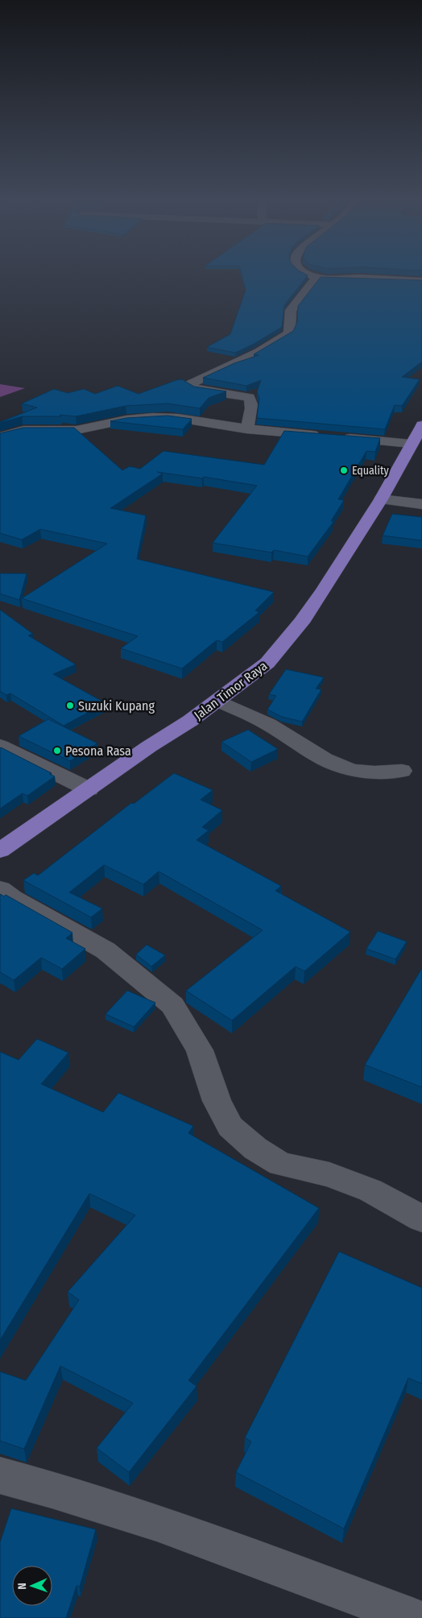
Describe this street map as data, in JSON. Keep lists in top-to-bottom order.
{
  "streets": {
    "highway": ["Jalan Timor Raya"]
  },
  "places": ["Equality", "Suzuki Kupang", "Pesona Rasa"],
  "north": "left"
}
